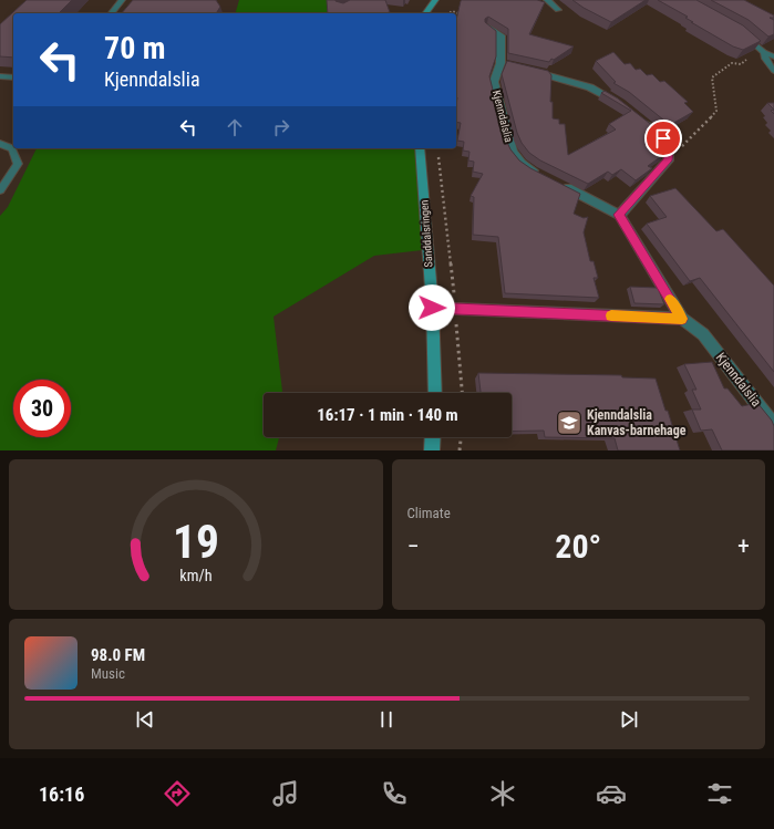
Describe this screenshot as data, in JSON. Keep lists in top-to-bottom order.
{
  "streets": {
    "main road": ["Sanddalsringen"],
    "street": ["Kjenndalslia"]
  },
  "places": {
    "school or university": ["Kjenndalslia Kanvas-barnehage"]
  },
  "page": {
    "turn": ["70 m", "Kjenndalslia"],
    "limit": "30",
    "trip": "16:17 · 1 min · 140 m",
    "tile": "Climate",
    "heat": ["−", "20°", "+"],
    "song": ["98.0 FM", "Music"],
    "tabs": "16:16",
    "gauge": ["19", "km/h"]
  }
}
